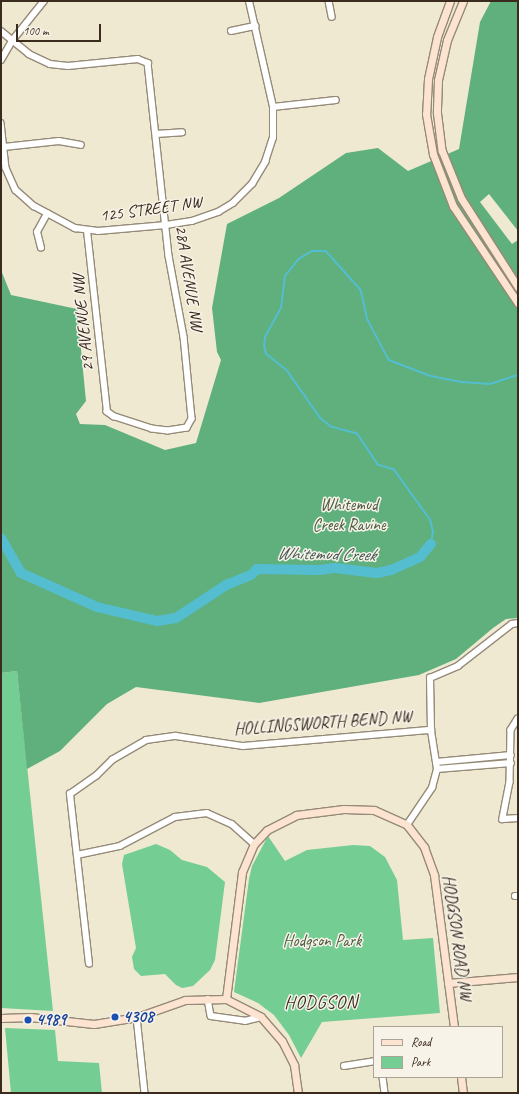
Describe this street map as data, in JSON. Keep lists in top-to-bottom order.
{
  "streets": {
    "street": [
      "125 STREET NW",
      "28A AVENUE NW",
      "29 AVENUE NW",
      "HOLLINGSWORTH BEND NW",
      "HODGSON ROAD NW"
    ]
  },
  "crossings": [
    ["125 STREET NW", "28A AVENUE NW"],
    ["125 STREET NW", "29 AVENUE NW"],
    ["28A AVENUE NW", "29 AVENUE NW"]
  ],
  "districts": ["HODGSON"],
  "water": ["Whitemud Creek"],
  "parks": ["Whitemud Creek Ravine", "Hodgson Park"],
  "places": ["4308", "4989"],
  "legend": ["Road", "Park"],
  "scale_bar": "100 m"
}
